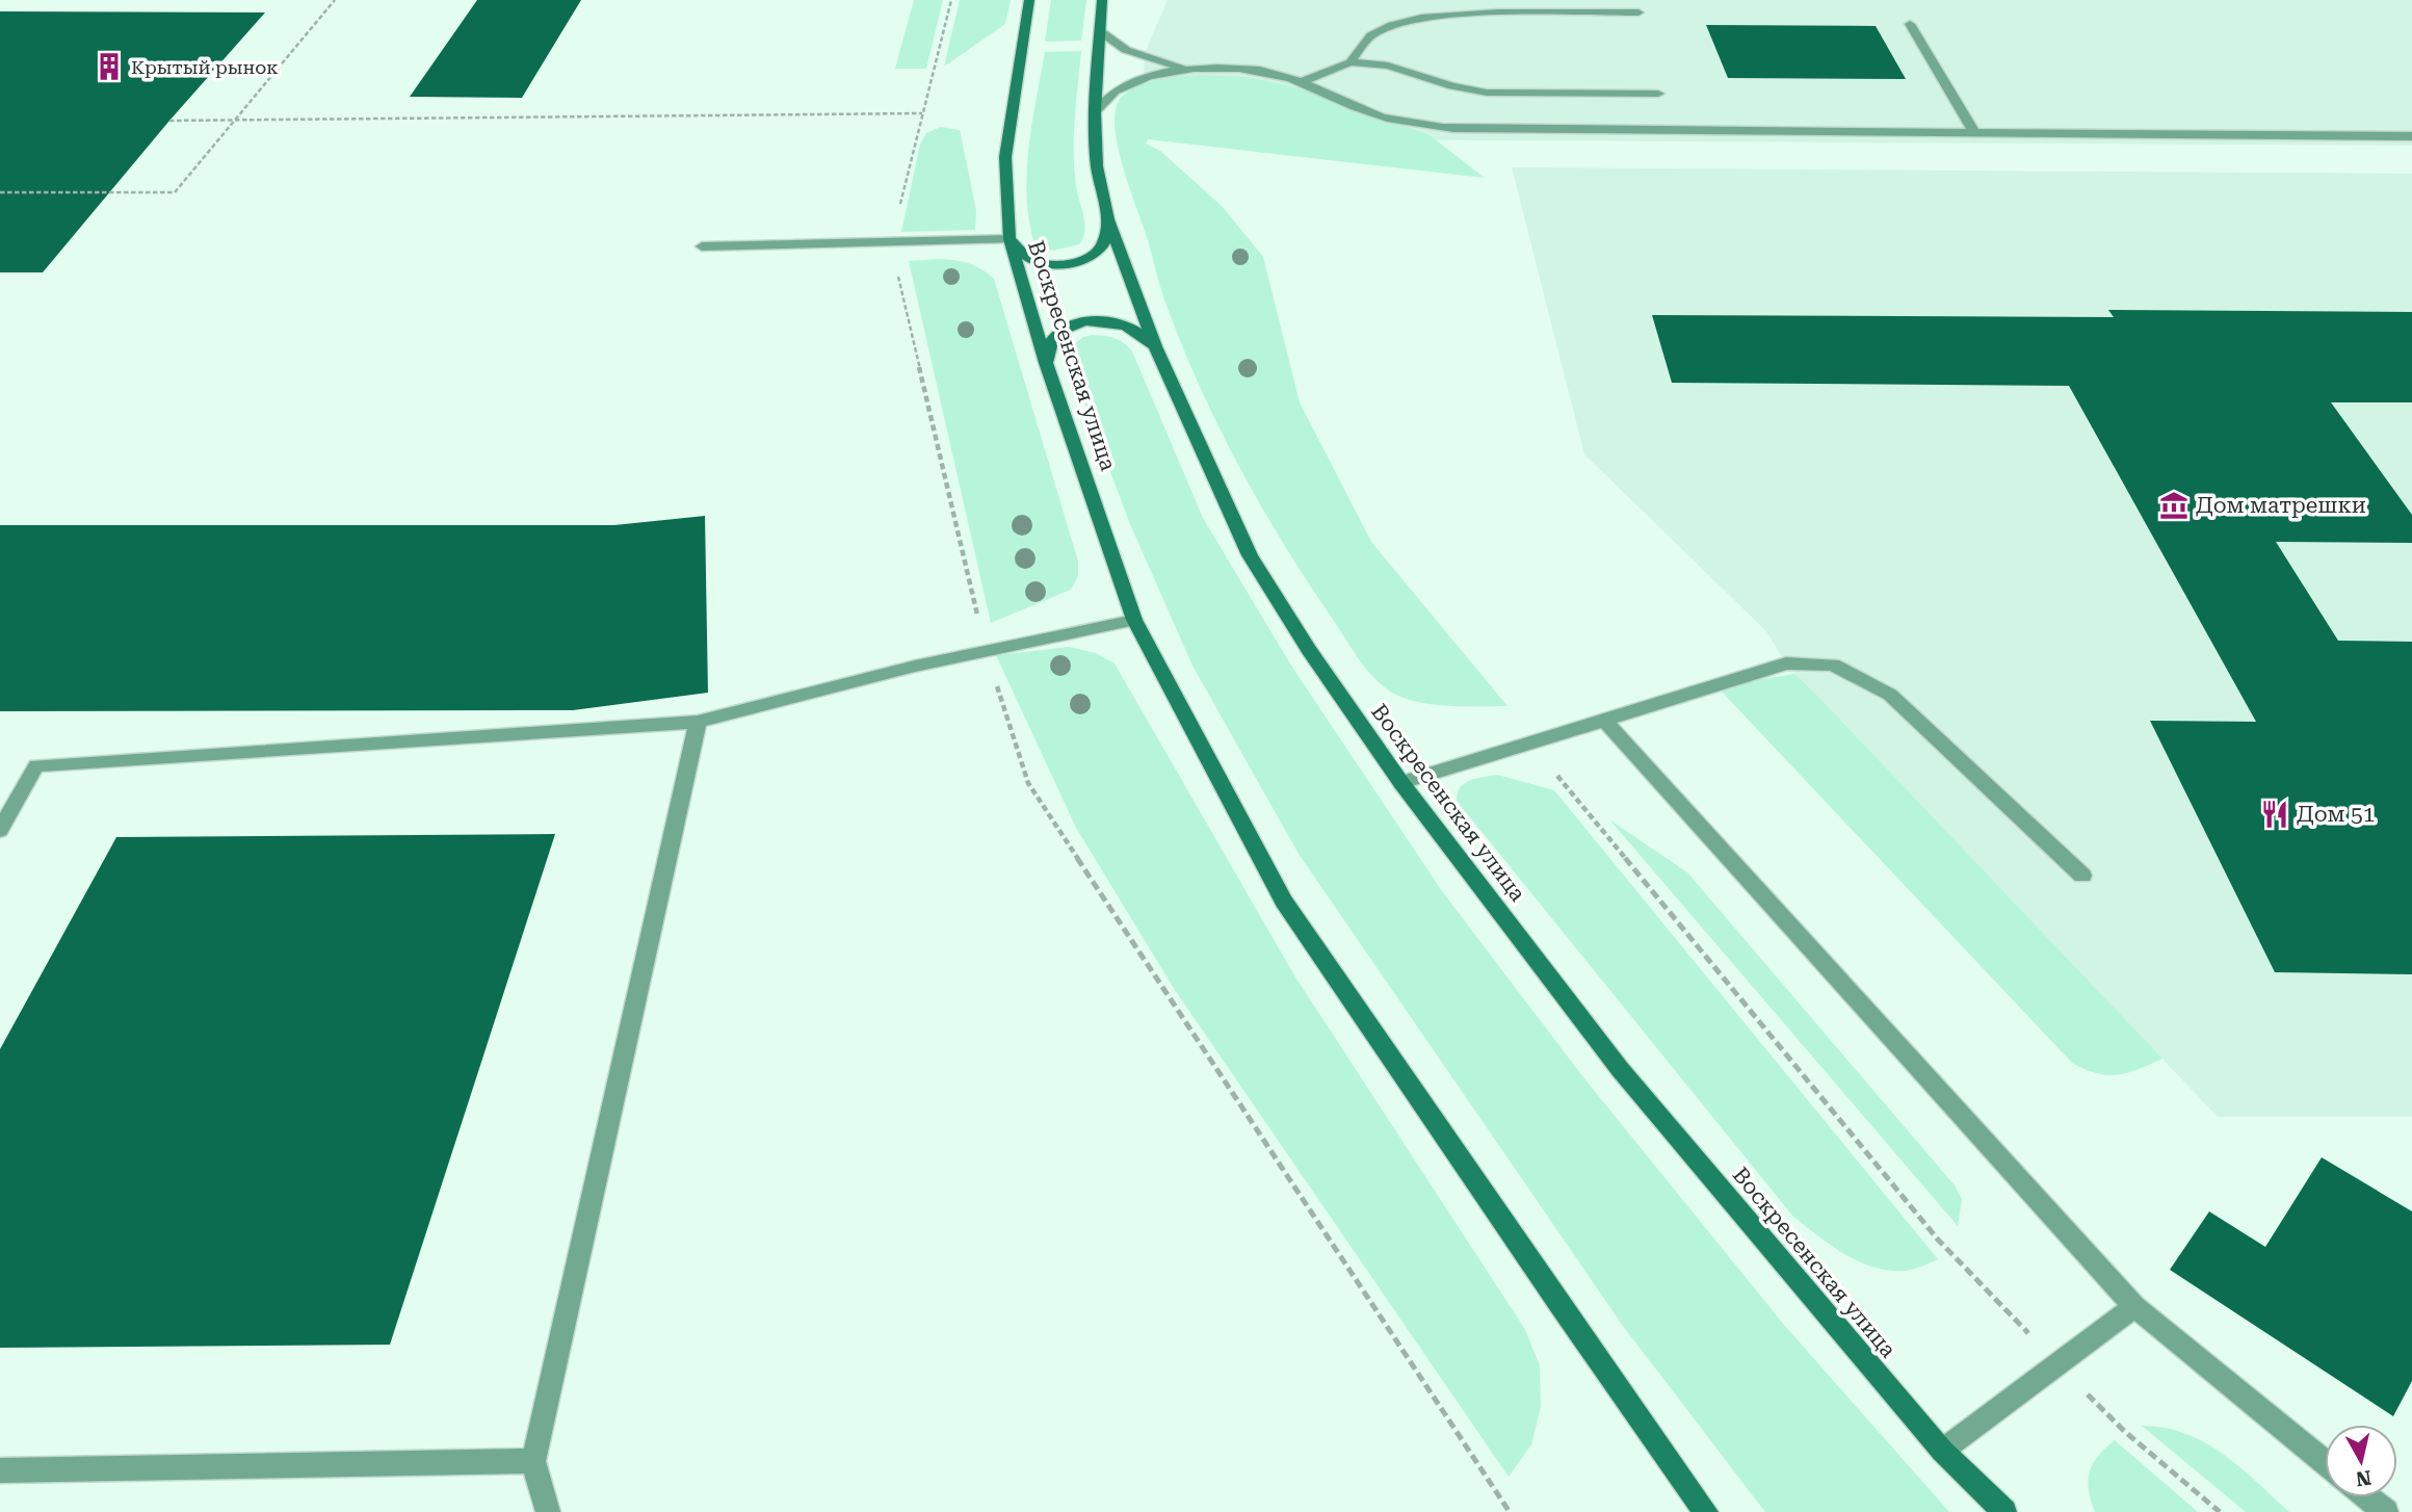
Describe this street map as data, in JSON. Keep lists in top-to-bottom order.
{
  "streets": {
    "main road": ["Воскресенская улица"]
  },
  "places": {
    "building": ["Крытый рынок"],
    "museum": ["Дом матрешки"],
    "restaurant": ["Дом 51"]
  },
  "north": "bottom"
}
